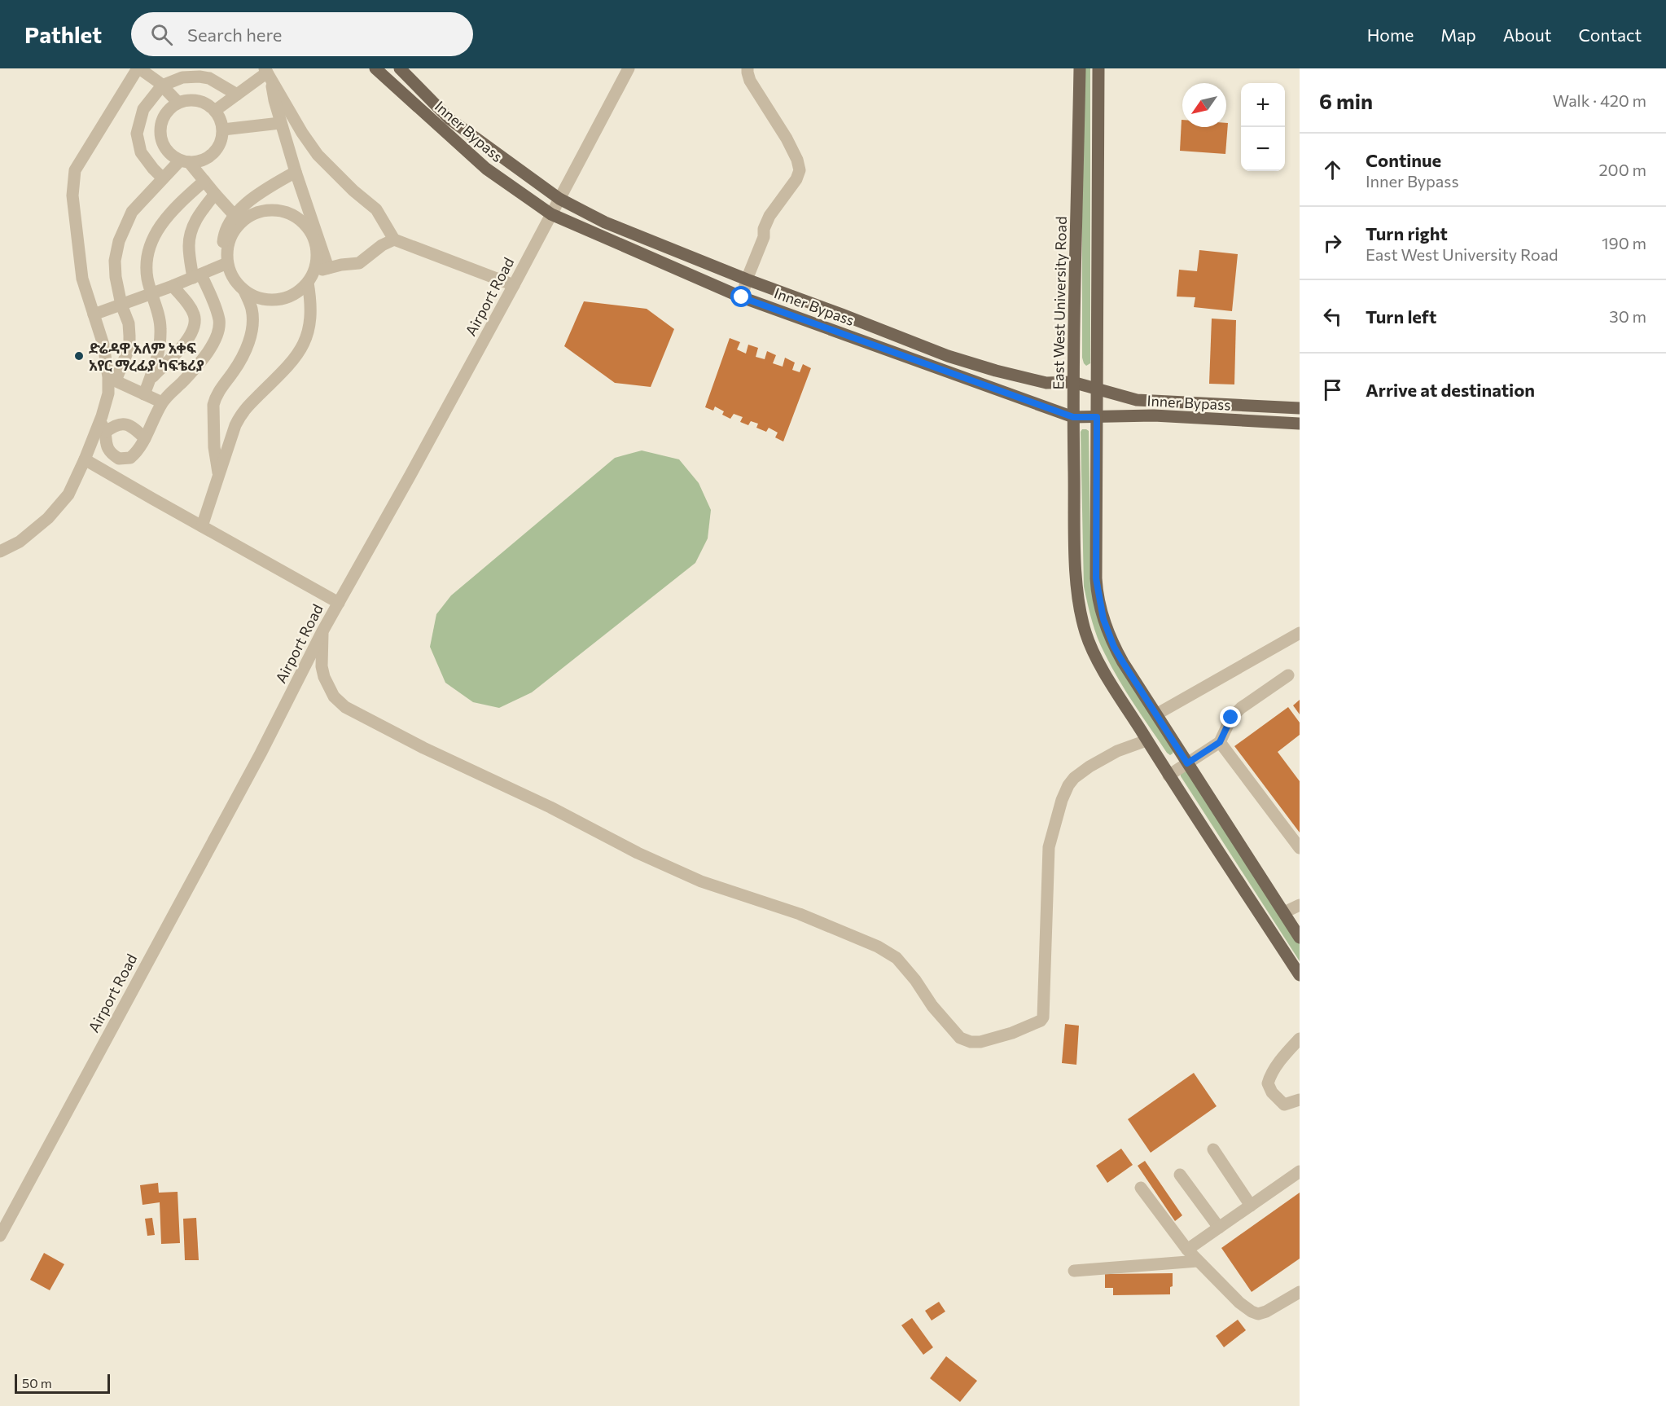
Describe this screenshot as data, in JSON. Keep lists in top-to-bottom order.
{
  "streets": {
    "main road": ["Inner Bypass", "East West University Road"],
    "street": ["Airport Road"]
  },
  "crossings": [
    ["Inner Bypass", "Airport Road"],
    ["Inner Bypass", "East West University Road"]
  ],
  "places": ["ድሬዳዋ አለም አቀፍ አየር ማረፊያ ካፍቴሪያ"],
  "scale_bar": "50 m",
  "north": "bottom left",
  "page": {
    "header": "Pathlet",
    "search": "Search here",
    "nav": [
      "Home",
      "Map",
      "About",
      "Contact"
    ],
    "heading": ["6 min", "Walk · 420 m"],
    "map_buttons": ["+", "−"],
    "list": [
      ["Continue", "Inner Bypass", "200 m"],
      ["Turn right", "East West University Road", "190 m"],
      ["Turn left", "30 m"],
      "Arrive at destination"
    ],
    "scale": "50 m"
  }
}
